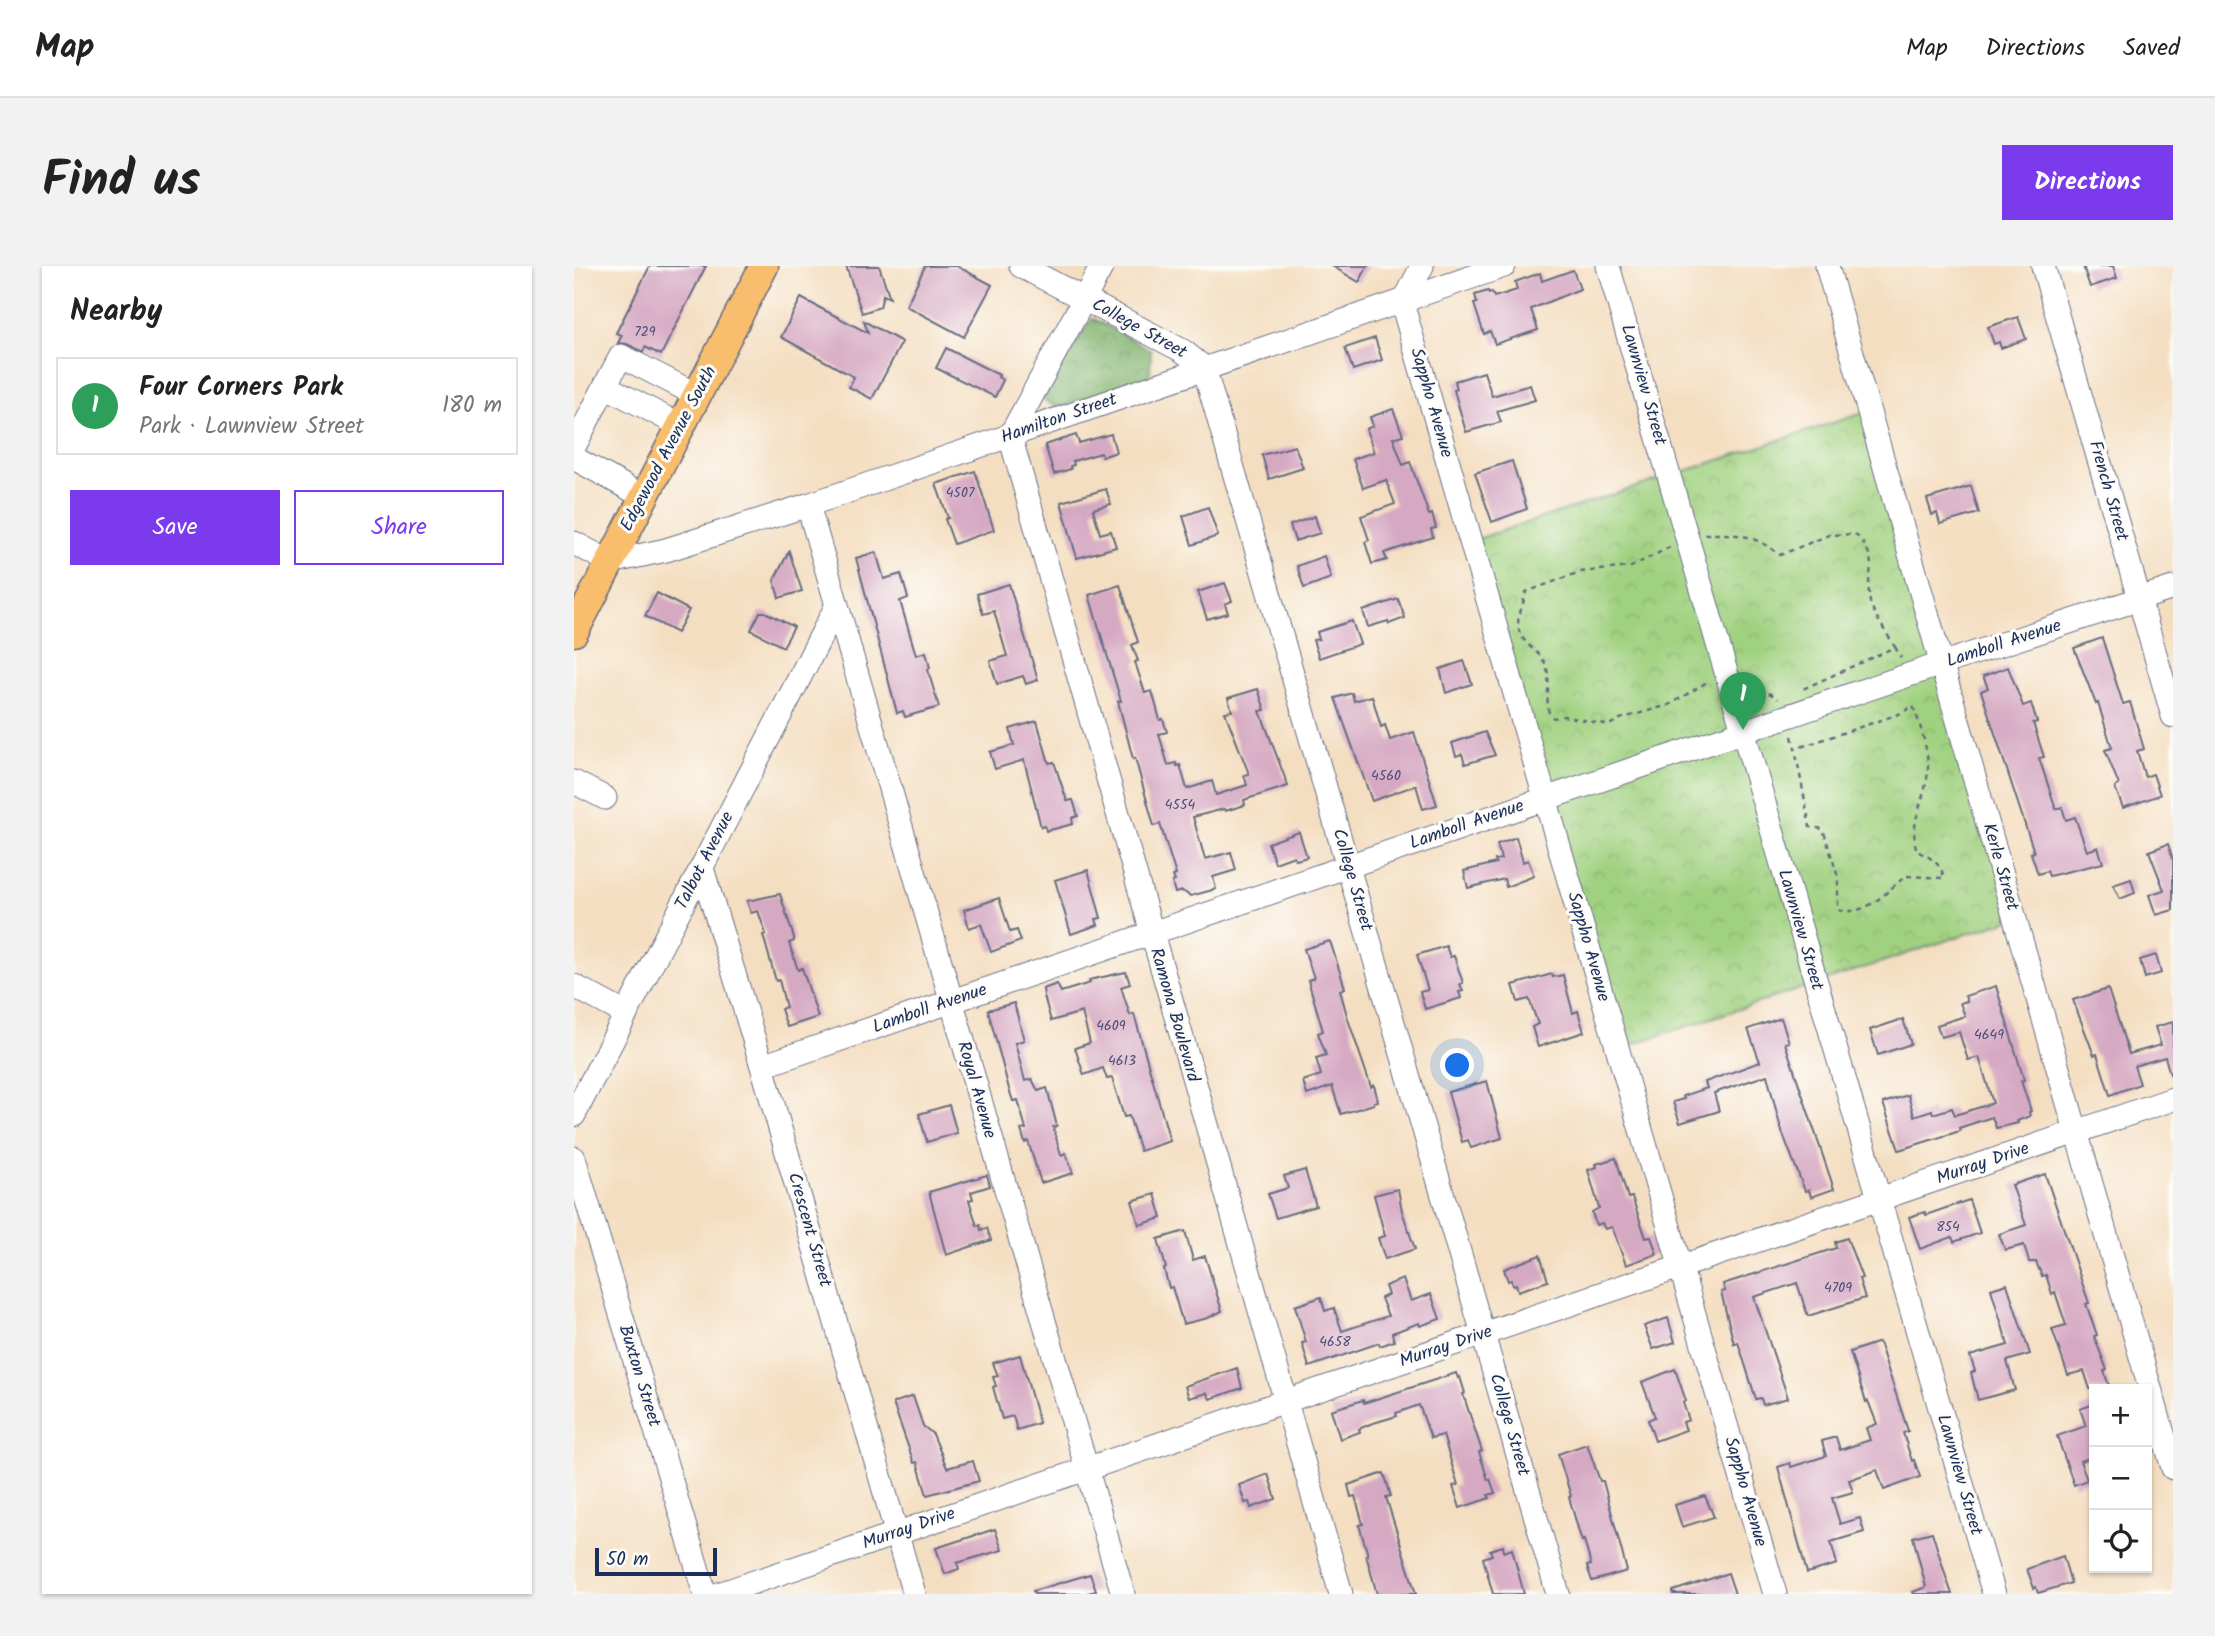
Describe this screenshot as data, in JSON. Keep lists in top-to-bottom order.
{
  "streets": {
    "main road": ["Edgewood Avenue South"],
    "street": [
      "College Street",
      "Lawnview Street",
      "Sappho Avenue",
      "Hamilton Street",
      "French Street",
      "Lamboll Avenue",
      "Talbot Avenue",
      "Kerle Street",
      "Ramona Boulevard",
      "Royal Avenue",
      "Murray Drive",
      "Crescent Street",
      "Buxton Street"
    ]
  },
  "crossings": [
    ["College Street", "Hamilton Street"],
    ["College Street", "Lamboll Avenue"],
    ["College Street", "Murray Drive"],
    ["Lawnview Street", "Lamboll Avenue"],
    ["Lawnview Street", "Murray Drive"],
    ["Sappho Avenue", "Hamilton Street"],
    ["Sappho Avenue", "Lamboll Avenue"],
    ["Sappho Avenue", "Murray Drive"],
    ["Hamilton Street", "Edgewood Avenue South"],
    ["Hamilton Street", "Ramona Boulevard"],
    ["Hamilton Street", "Royal Avenue"],
    ["French Street", "Lamboll Avenue"],
    ["Lamboll Avenue", "Kerle Street"],
    ["Lamboll Avenue", "Ramona Boulevard"],
    ["Lamboll Avenue", "Royal Avenue"],
    ["Lamboll Avenue", "Crescent Street"],
    ["Talbot Avenue", "Royal Avenue"],
    ["Talbot Avenue", "Crescent Street"],
    ["Kerle Street", "Murray Drive"],
    ["Ramona Boulevard", "Murray Drive"],
    ["Royal Avenue", "Murray Drive"],
    ["Murray Drive", "Crescent Street"]
  ],
  "house_numbers": [
    "729",
    "4507",
    "4560",
    "4554",
    "4609",
    "4649",
    "4613",
    "854",
    "4709",
    "4658"
  ],
  "scale_bar": "50 m",
  "page": {
    "header": "Map",
    "nav": ["Map", "Directions", "Saved"],
    "title": "Find us",
    "buttons": [
      "Directions",
      ["Save", "Share"]
    ],
    "heading": "Nearby",
    "list": [
      {
        "mark": "1",
        "name": "Four Corners Park",
        "note": "Park · Lawnview Street",
        "value": "180 m"
      }
    ],
    "pins": "1",
    "map_buttons": ["+", "−"],
    "scale": "50 m"
  }
}
